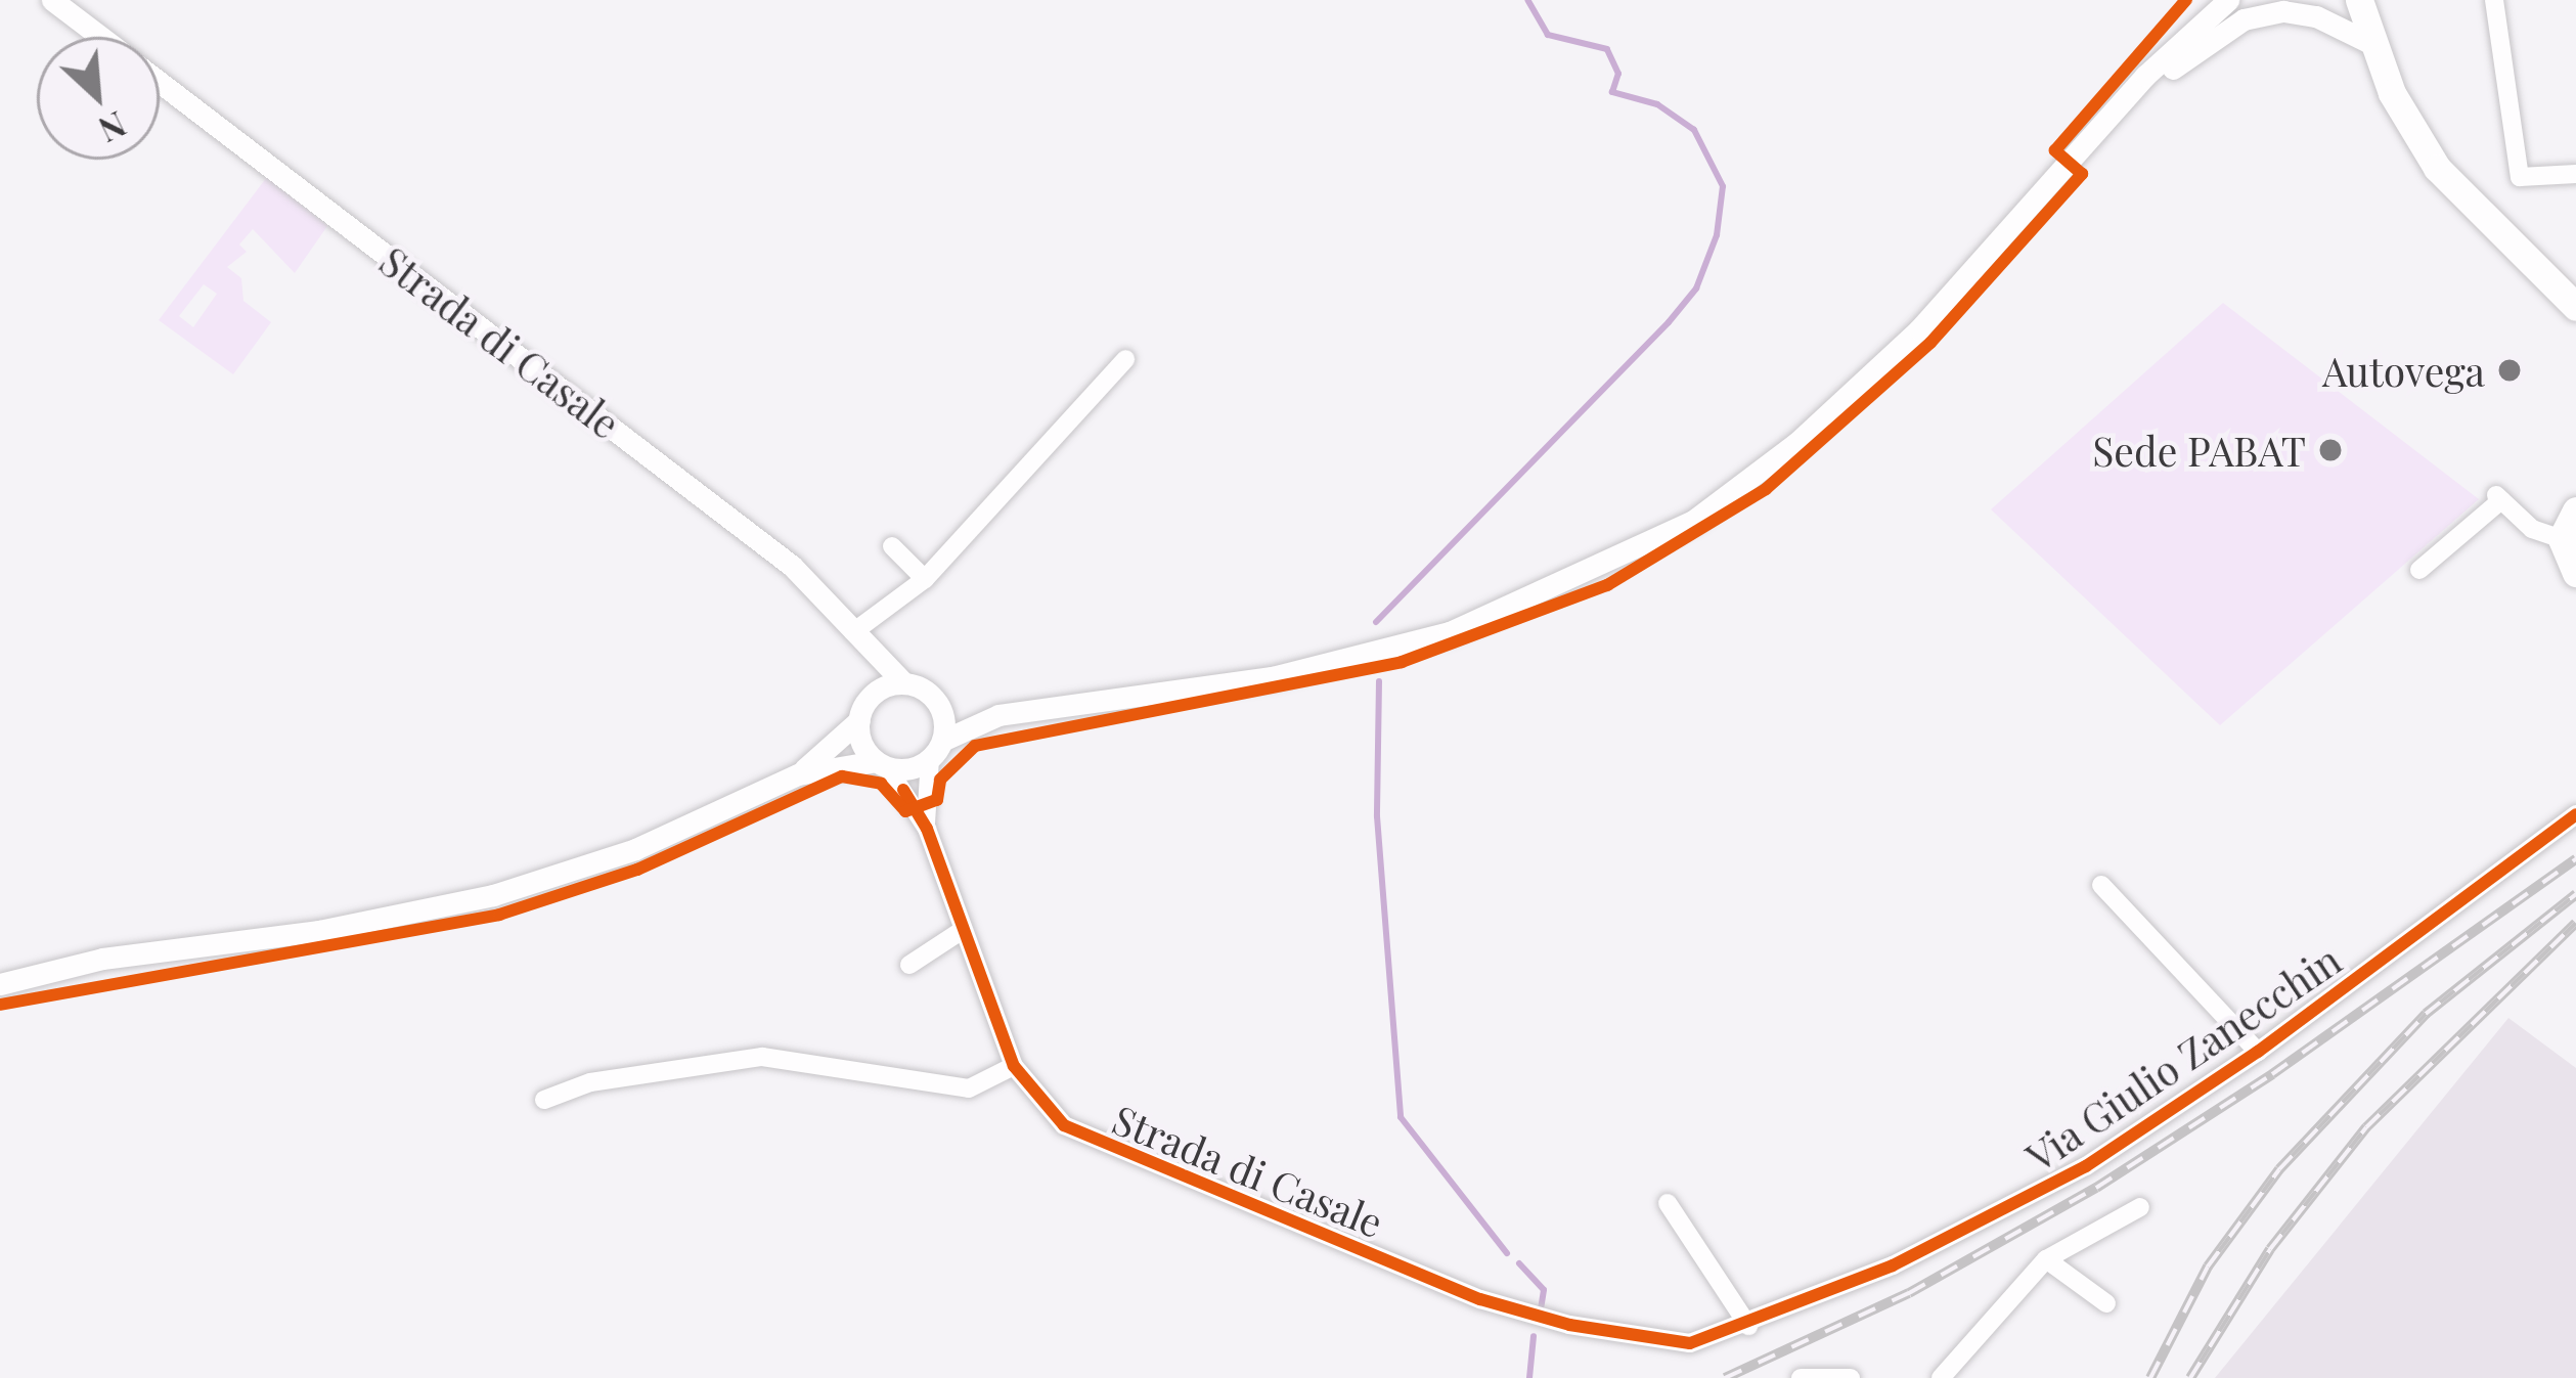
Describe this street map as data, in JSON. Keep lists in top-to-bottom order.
{
  "streets": {
    "street": ["Strada di Casale", "Via Giulio Zanecchin"]
  },
  "crossings": [
    ["Strada di Casale", "Via Giulio Zanecchin"]
  ],
  "places": ["Autovega", "Sede PABAT"],
  "north": "bottom right"
}
